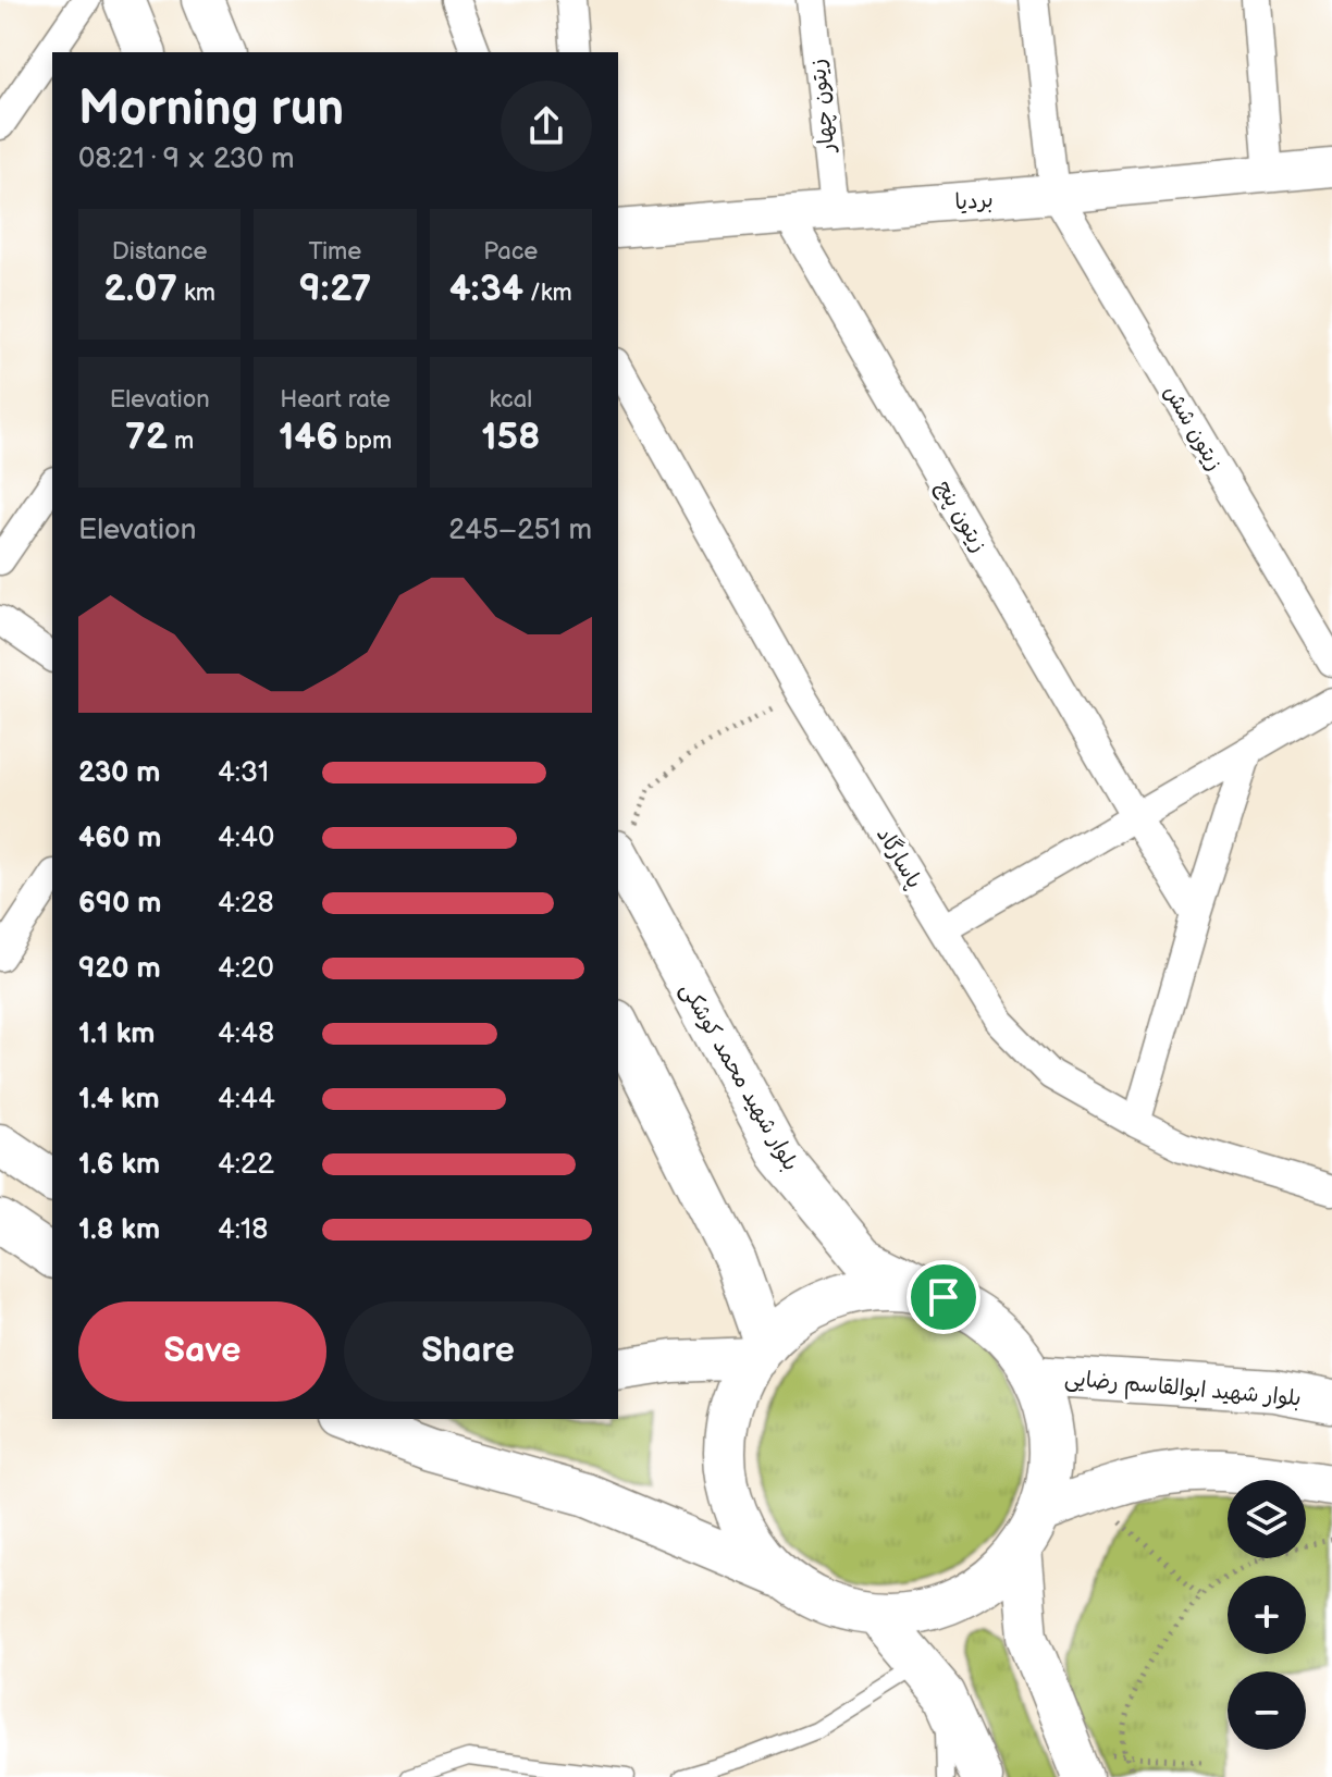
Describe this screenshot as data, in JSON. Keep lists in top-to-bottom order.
{
  "streets": {
    "main road": ["بلوار شهید محمد کوشکی", "بلوار شهید ابوالقاسم رضایی"],
    "street": [
      "زیتون چهار",
      "بردیا",
      "زیتون شش",
      "زیتون پنج",
      "پاسارگاد"
    ]
  },
  "crossings": [
    ["زیتون چهار", "بردیا"],
    ["بردیا", "زیتون شش"],
    ["بردیا", "زیتون پنج"],
    ["بلوار شهید محمد کوشکی", "بلوار شهید ابوالقاسم رضایی"]
  ],
  "page": {
    "heading": ["Morning run", "08:21 · 9 × 230 m"],
    "stats": [
      ["Distance", "2.07 km"],
      ["Time", "9:27"],
      ["Pace", "4:34 /km"],
      ["Elevation", "72 m"],
      ["Heart rate", "146 bpm"],
      ["kcal", "158"]
    ],
    "chart": ["Elevation", "245–251 m"],
    "list": [
      {
        "name": "230 m",
        "note": "4:31"
      },
      {
        "name": "460 m",
        "note": "4:40"
      },
      {
        "name": "690 m",
        "note": "4:28"
      },
      {
        "name": "920 m",
        "note": "4:20"
      },
      {
        "name": "1.1 km",
        "note": "4:48"
      },
      {
        "name": "1.4 km",
        "note": "4:44"
      },
      {
        "name": "1.6 km",
        "note": "4:22"
      },
      {
        "name": "1.8 km",
        "note": "4:18"
      }
    ],
    "buttons": ["Save", "Share"],
    "map_buttons": ["+", "−"]
  }
}
